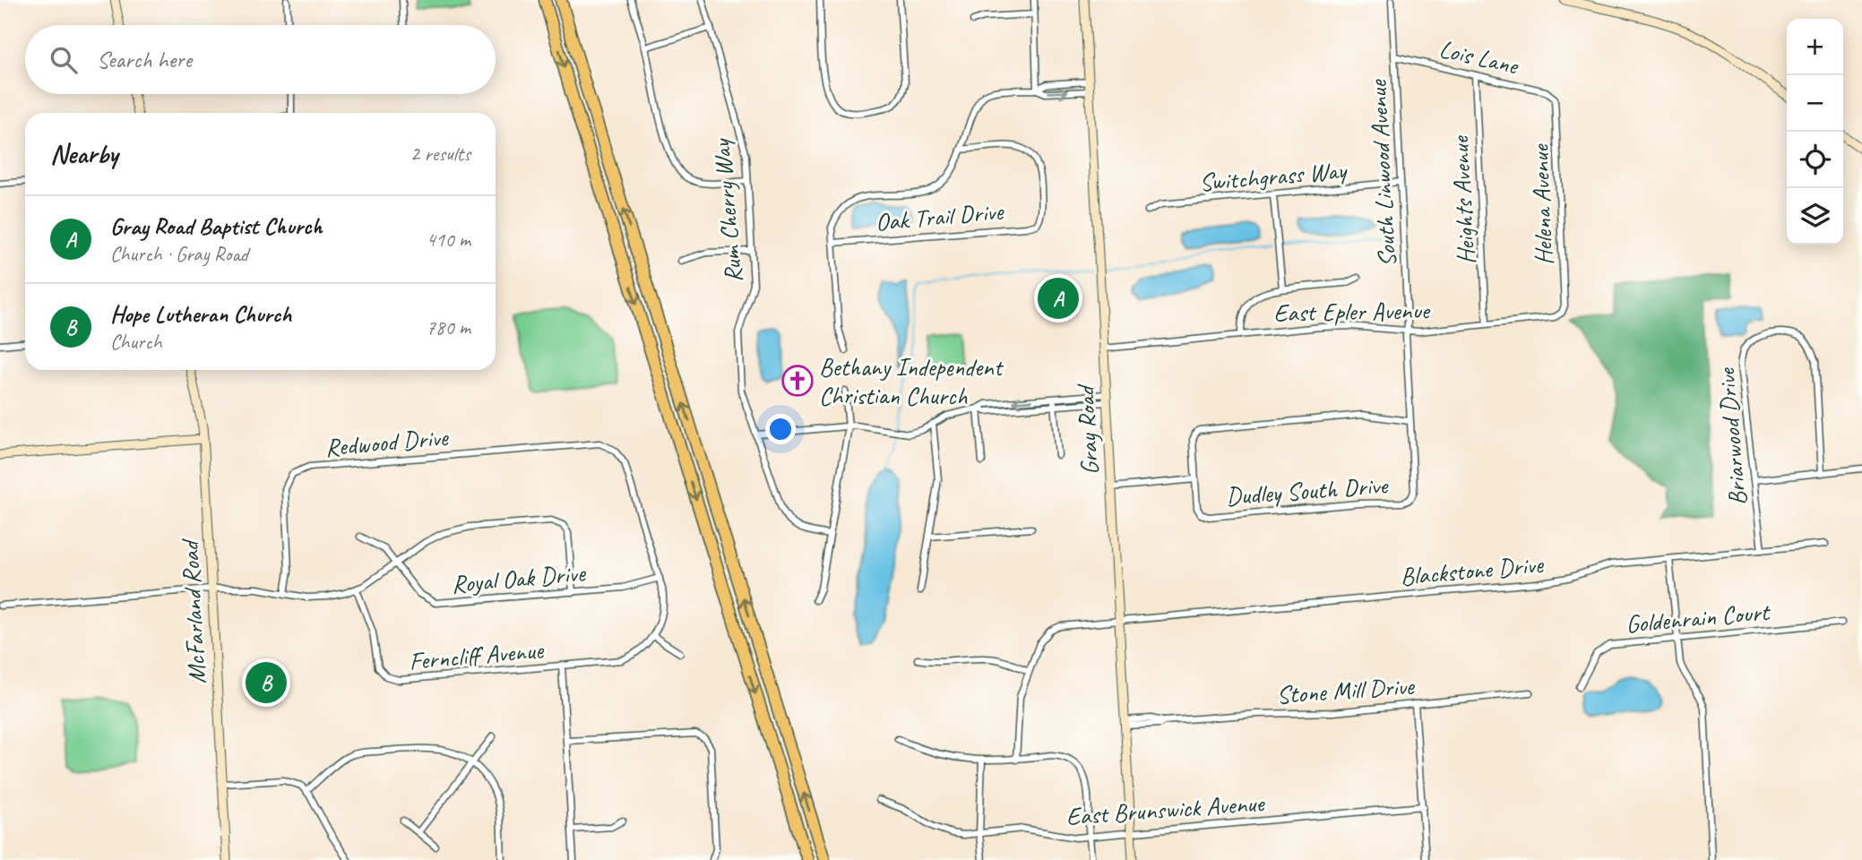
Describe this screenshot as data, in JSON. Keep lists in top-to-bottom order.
{
  "streets": {
    "street": [
      "Lois Lane",
      "South Linwood Avenue",
      "Switchgrass Way",
      "Heights Avenue",
      "Helena Avenue",
      "Rum Cherry Way",
      "Oak Trail Drive",
      "East Epler Avenue",
      "Gray Road",
      "Briarwood Drive",
      "Redwood Drive",
      "Dudley South Drive",
      "Blackstone Drive",
      "Royal Oak Drive",
      "McFarland Road",
      "Goldenrain Court",
      "Ferncliff Avenue",
      "Stone Mill Drive",
      "East Brunswick Avenue"
    ]
  },
  "crossings": [
    ["Lois Lane", "South Linwood Avenue"],
    ["Lois Lane", "Heights Avenue"],
    ["Lois Lane", "Helena Avenue"],
    ["South Linwood Avenue", "Switchgrass Way"],
    ["South Linwood Avenue", "East Epler Avenue"],
    ["South Linwood Avenue", "Dudley South Drive"],
    ["Heights Avenue", "East Epler Avenue"],
    ["Helena Avenue", "East Epler Avenue"],
    ["East Epler Avenue", "Gray Road"],
    ["Gray Road", "Blackstone Drive"],
    ["Gray Road", "Stone Mill Drive"],
    ["Gray Road", "East Brunswick Avenue"],
    ["Briarwood Drive", "Blackstone Drive"],
    ["Redwood Drive", "Royal Oak Drive"]
  ],
  "places": {
    "church": ["Bethany Independent Christian Church"]
  },
  "page": {
    "map_buttons": ["+", "−"],
    "search": "Search here",
    "heading": ["Nearby", "2 results"],
    "list": [
      {
        "mark": "A",
        "name": "Gray Road Baptist Church",
        "note": "Church · Gray Road",
        "value": "410 m"
      },
      {
        "mark": "B",
        "name": "Hope Lutheran Church",
        "note": "Church",
        "value": "780 m"
      }
    ],
    "pins": ["A", "B"]
  }
}
